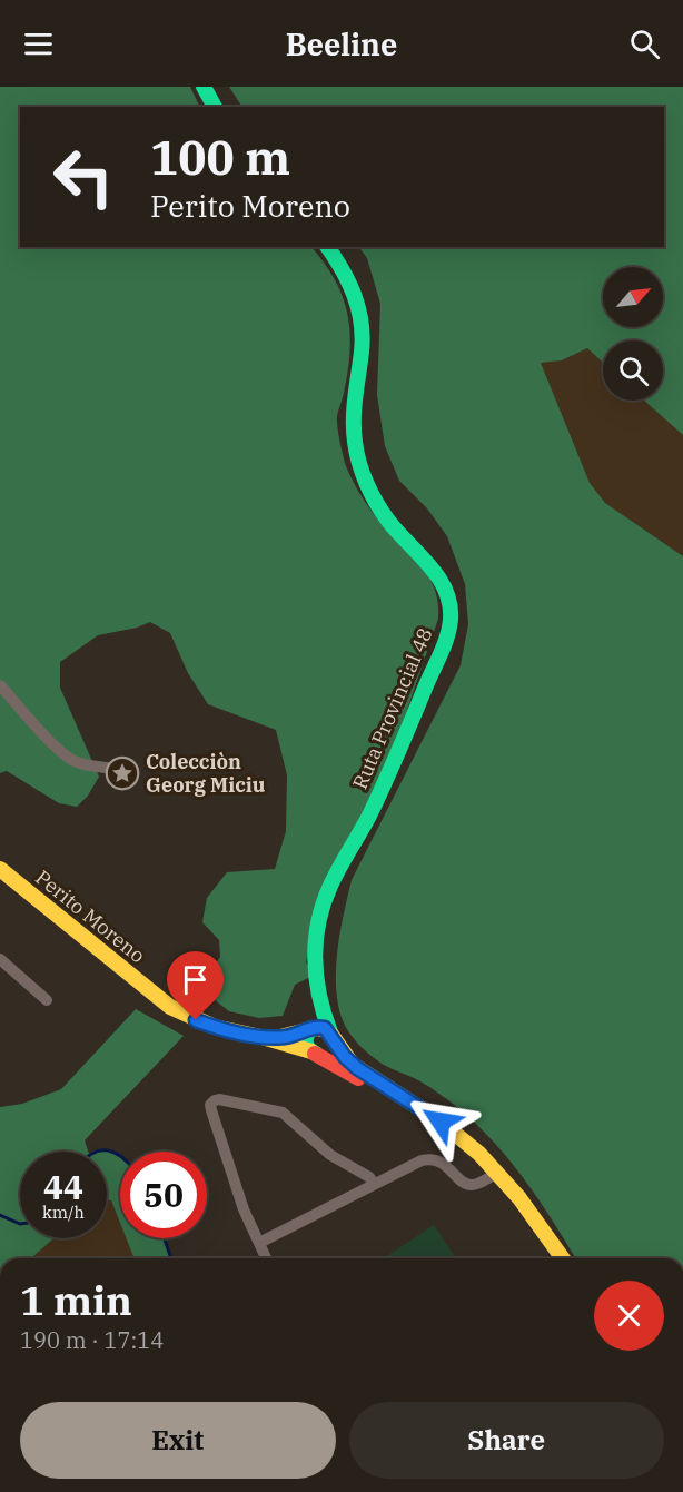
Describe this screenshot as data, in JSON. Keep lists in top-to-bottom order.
{
  "streets": {
    "main road": ["Ruta Provincial 48", "Perito Moreno"]
  },
  "crossings": [
    ["Ruta Provincial 48", "Perito Moreno"]
  ],
  "places": {
    "place": ["Colecciòn Georg Miciu"]
  },
  "north": "top right",
  "page": {
    "header": "Beeline",
    "turn": ["100 m", "Perito Moreno"],
    "speed": "44 km/h",
    "limit": "50",
    "heading": ["1 min", "190 m · 17:14"],
    "buttons": ["Exit", "Share"]
  }
}
